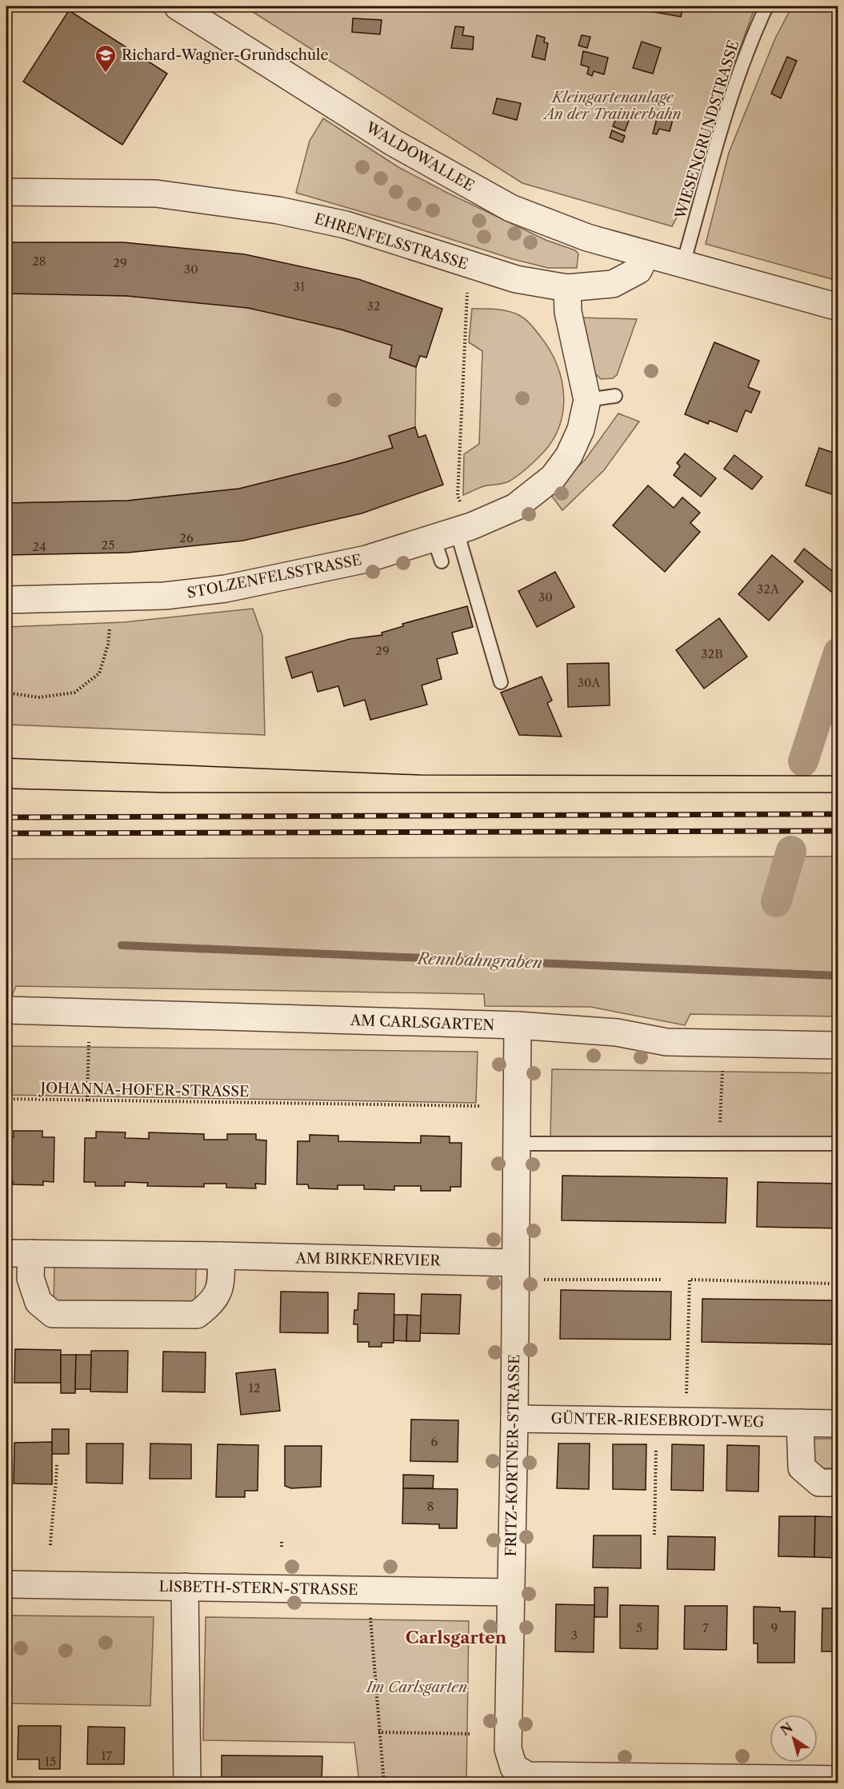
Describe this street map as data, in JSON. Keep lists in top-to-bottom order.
{
  "streets": {
    "street": [
      "WALDOWALLEE",
      "EHRENFELSSTRASSE",
      "STOLZENFELSSTRASSE",
      "AM CARLSGARTEN",
      "AM BIRKENREVIER",
      "GÜNTER-RIESEBRODT-WEG",
      "FRITZ-KORTNER-STRASSE",
      "LISBETH-STERN-STRASSE"
    ],
    "lane": ["WIESENGRUNDSTRASSE"],
    "path": ["JOHANNA-HOFER-STRASSE"]
  },
  "crossings": [
    ["WIESENGRUNDSTRASSE", "WALDOWALLEE"],
    ["WALDOWALLEE", "EHRENFELSSTRASSE"],
    ["EHRENFELSSTRASSE", "STOLZENFELSSTRASSE"],
    ["AM CARLSGARTEN", "FRITZ-KORTNER-STRASSE"],
    ["AM BIRKENREVIER", "FRITZ-KORTNER-STRASSE"],
    ["GÜNTER-RIESEBRODT-WEG", "FRITZ-KORTNER-STRASSE"],
    ["FRITZ-KORTNER-STRASSE", "LISBETH-STERN-STRASSE"]
  ],
  "districts": ["Carlsgarten"],
  "water": ["Rennbahngraben"],
  "parks": ["Kleingartenanlage An der Trainierbahn", "Im Carlsgarten"],
  "places": {
    "school or university": ["Richard-Wagner-Grundschule"]
  },
  "house_numbers": [
    "28",
    "29",
    "30",
    "31",
    "32",
    "26",
    "25",
    "24",
    "32A",
    "30",
    "29",
    "32B",
    "30A",
    "12",
    "6",
    "8",
    "5",
    "7",
    "9",
    "3",
    "17",
    "15"
  ],
  "north": "top left"
}
